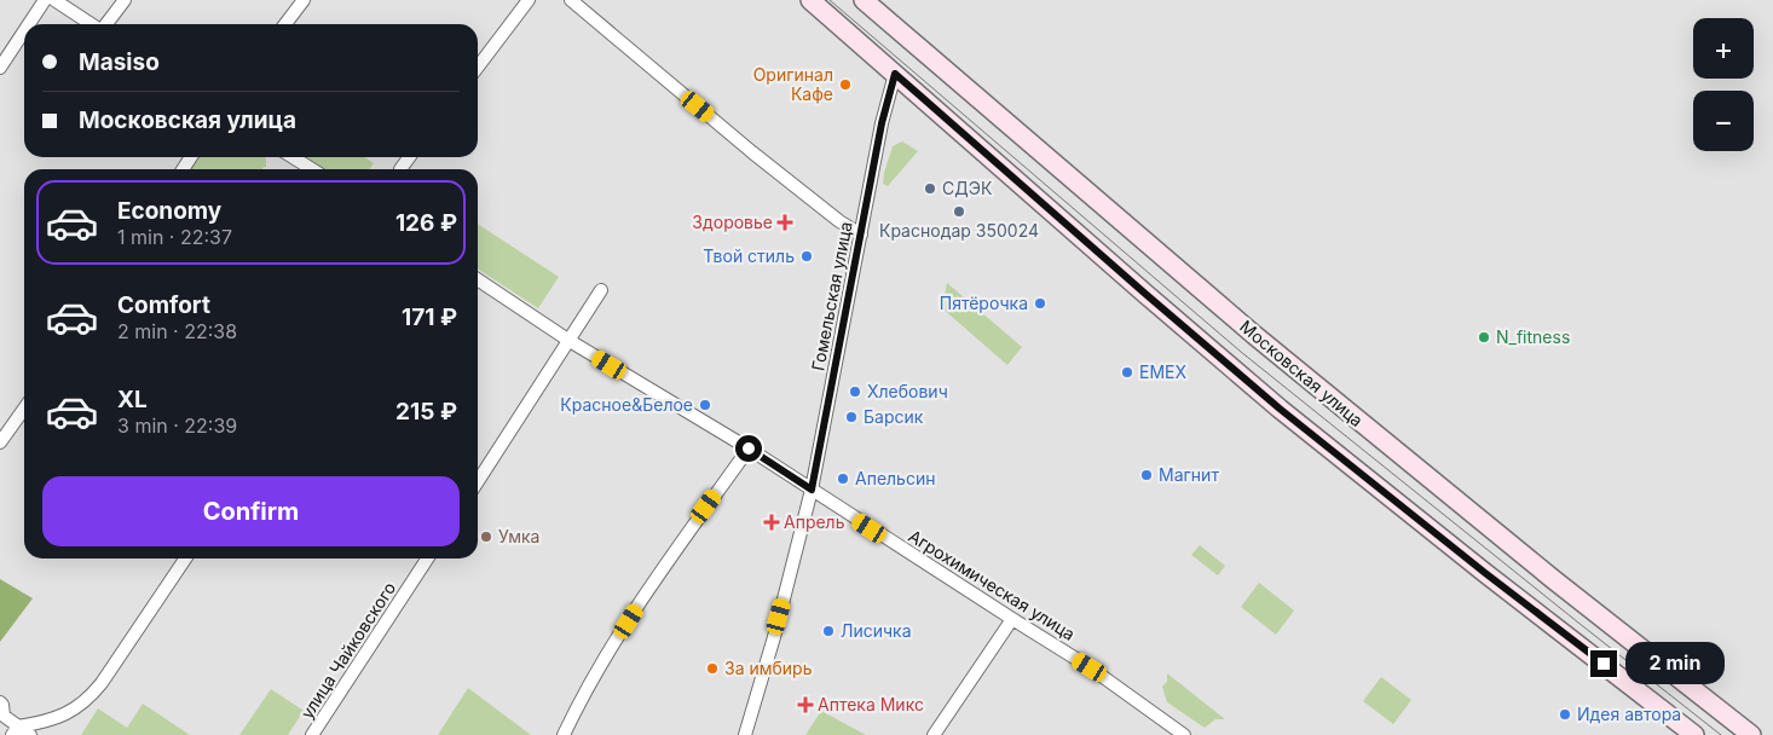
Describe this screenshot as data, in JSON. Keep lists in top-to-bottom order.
{
  "streets": {
    "street": [
      "Гомельская улица",
      "Московская улица",
      "Агрохимическая улица",
      "улица Чайковского"
    ]
  },
  "crossings": [
    ["Гомельская улица", "Агрохимическая улица"]
  ],
  "places": {
    "other": [
      "Оригинал Кафе",
      "СДЭК",
      "Краснодар 350024",
      "Твой стиль",
      "Пятёрочка",
      "N_fitness",
      "EMEX",
      "Хлебович",
      "Красное&Белое",
      "Барсик",
      "Магнит",
      "Апельсин",
      "Умка",
      "Лисичка",
      "За имбирь",
      "Идея автора"
    ],
    "health": ["Здоровье", "Апрель", "Аптека Микс"]
  },
  "page": {
    "map_buttons": ["+", "−"],
    "banner": ["Masiso", "Московская улица"],
    "list": [
      {
        "name": "Economy",
        "note": "1 min · 22:37",
        "value": "126 ₽"
      },
      {
        "name": "Comfort",
        "note": "2 min · 22:38",
        "value": "171 ₽"
      },
      {
        "name": "XL",
        "note": "3 min · 22:39",
        "value": "215 ₽"
      }
    ],
    "buttons": "Confirm",
    "bubble": "2 min"
  }
}
